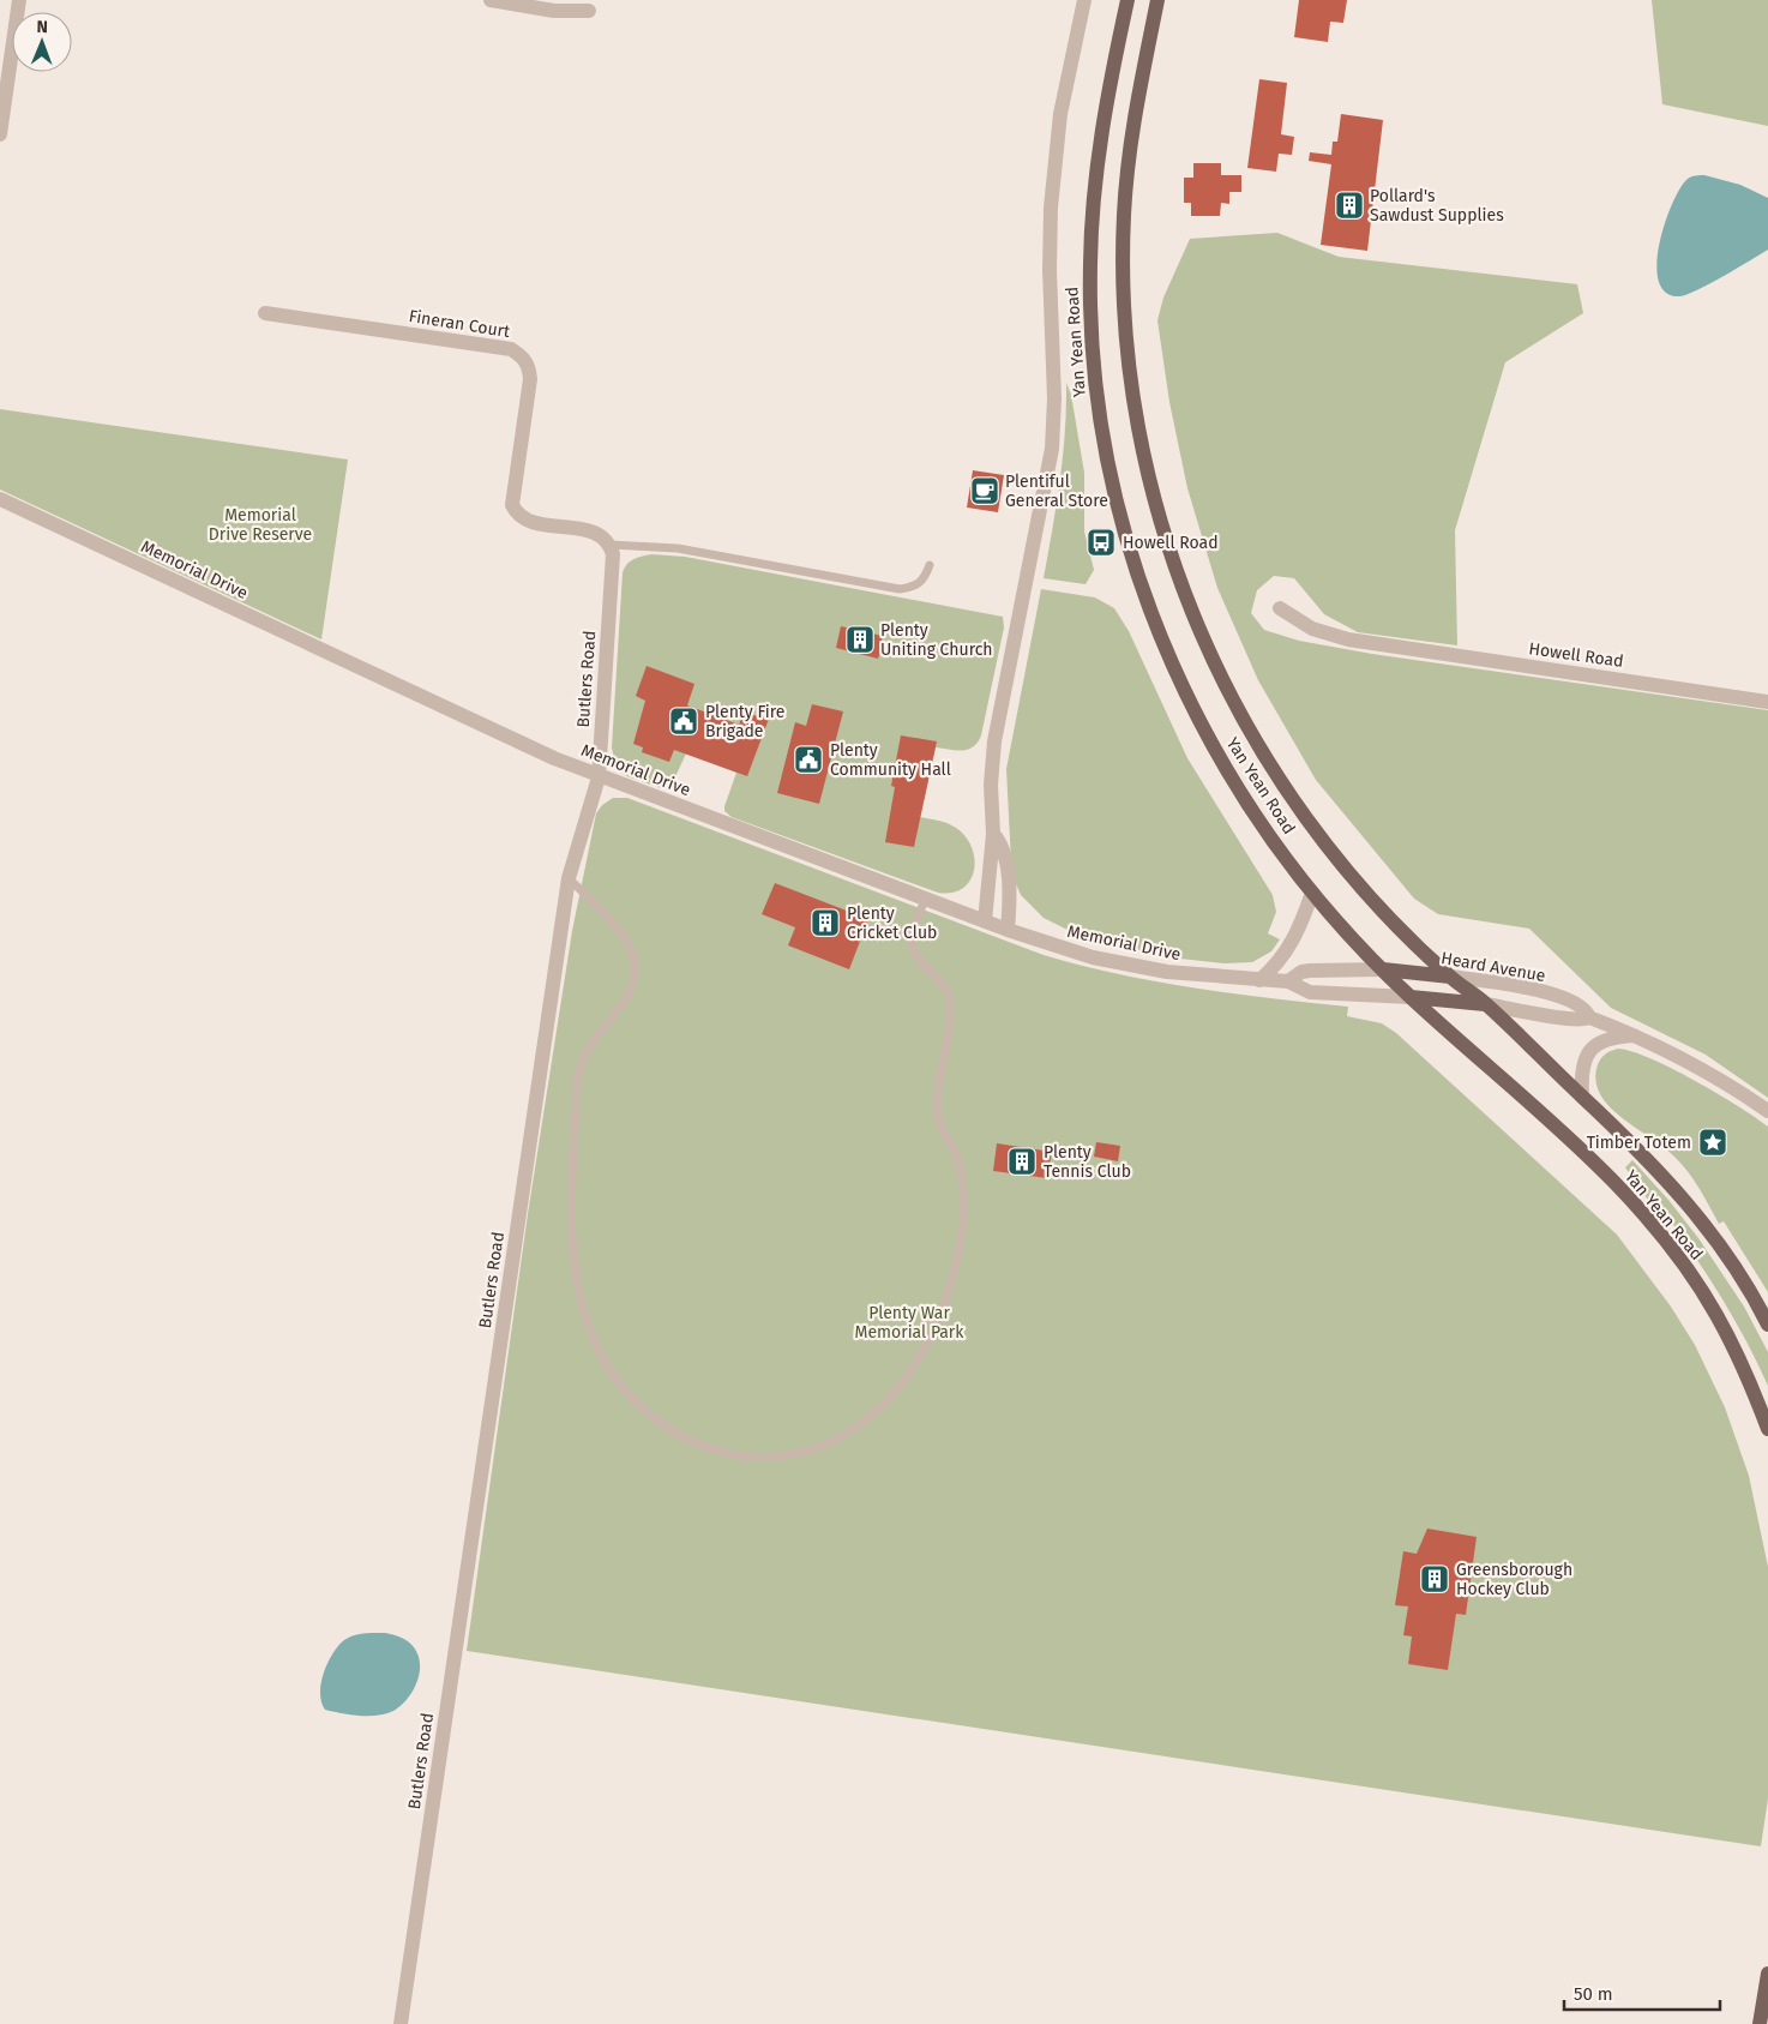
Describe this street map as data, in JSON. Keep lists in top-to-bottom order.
{
  "streets": {
    "main road": ["Yan Yean Road", "Memorial Drive", "Heard Avenue"],
    "street": ["Fineran Court", "Howell Road", "Butlers Road"]
  },
  "crossings": [
    ["Fineran Court", "Butlers Road"],
    ["Yan Yean Road", "Memorial Drive"],
    ["Yan Yean Road", "Heard Avenue"],
    ["Memorial Drive", "Butlers Road"],
    ["Memorial Drive", "Heard Avenue"]
  ],
  "parks": ["Memorial Drive Reserve", "Plenty War Memorial Park"],
  "places": {
    "building": [
      "Pollard's Sawdust Supplies",
      "Plenty Uniting Church",
      "Plenty Cricket Club",
      "Plenty Tennis Club",
      "Greensborough Hockey Club"
    ],
    "cafe": ["Plentiful General Store"],
    "bus stop": ["Howell Road"],
    "public building": ["Plenty Fire Brigade", "Plenty Community Hall"],
    "place": ["Timber Totem"]
  },
  "scale_bar": "50 m",
  "north": "top"
}
